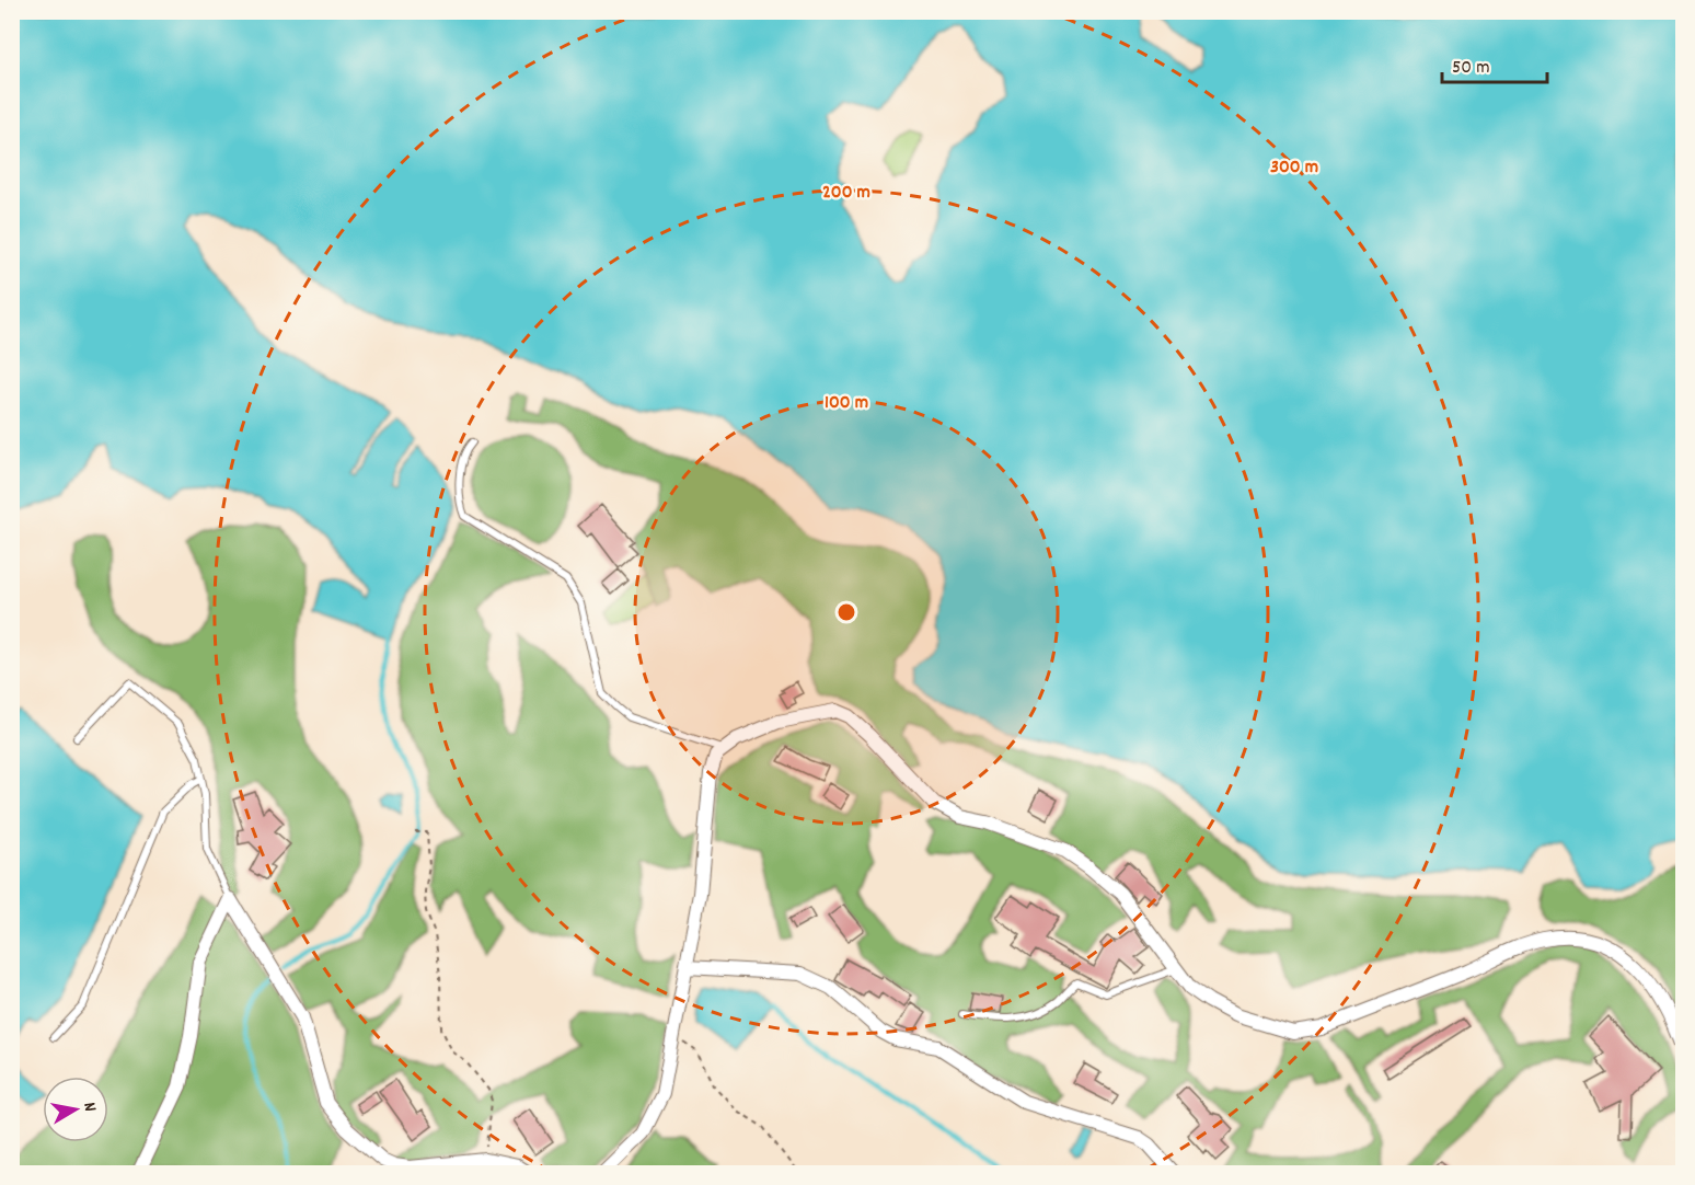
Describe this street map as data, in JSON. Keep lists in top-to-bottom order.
{
  "scale_bar": "50 m",
  "north": "right",
  "rings": ["300 m", "200 m", "100 m"]
}
